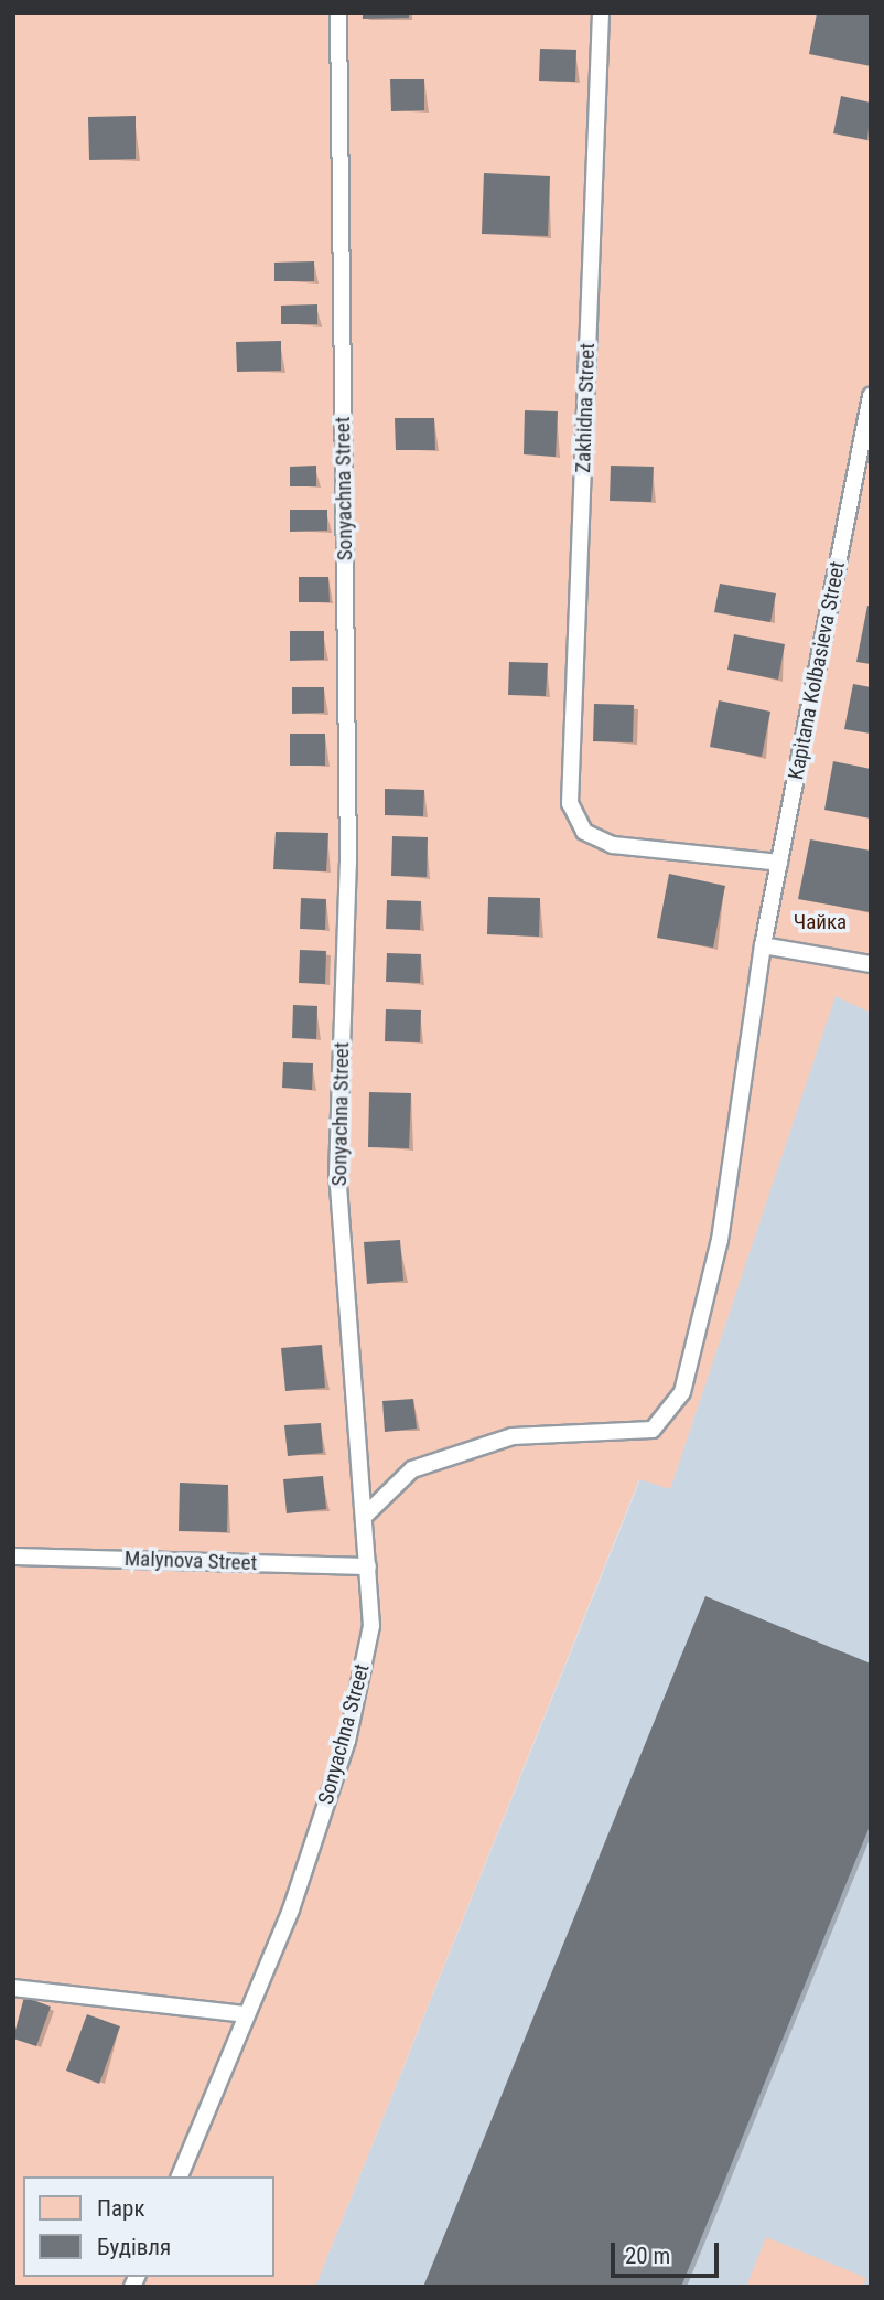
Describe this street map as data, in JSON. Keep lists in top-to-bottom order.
{
  "streets": {
    "lane": [
      "Zakhidna Street",
      "Sonyachna Street",
      "Kapitana Kolbasieva Street",
      "Malynova Street"
    ]
  },
  "crossings": [
    ["Zakhidna Street", "Kapitana Kolbasieva Street"],
    ["Sonyachna Street", "Kapitana Kolbasieva Street"],
    ["Sonyachna Street", "Malynova Street"]
  ],
  "parks": ["Чайка"],
  "legend": ["Парк", "Будівля"],
  "scale_bar": "20 m"
}
